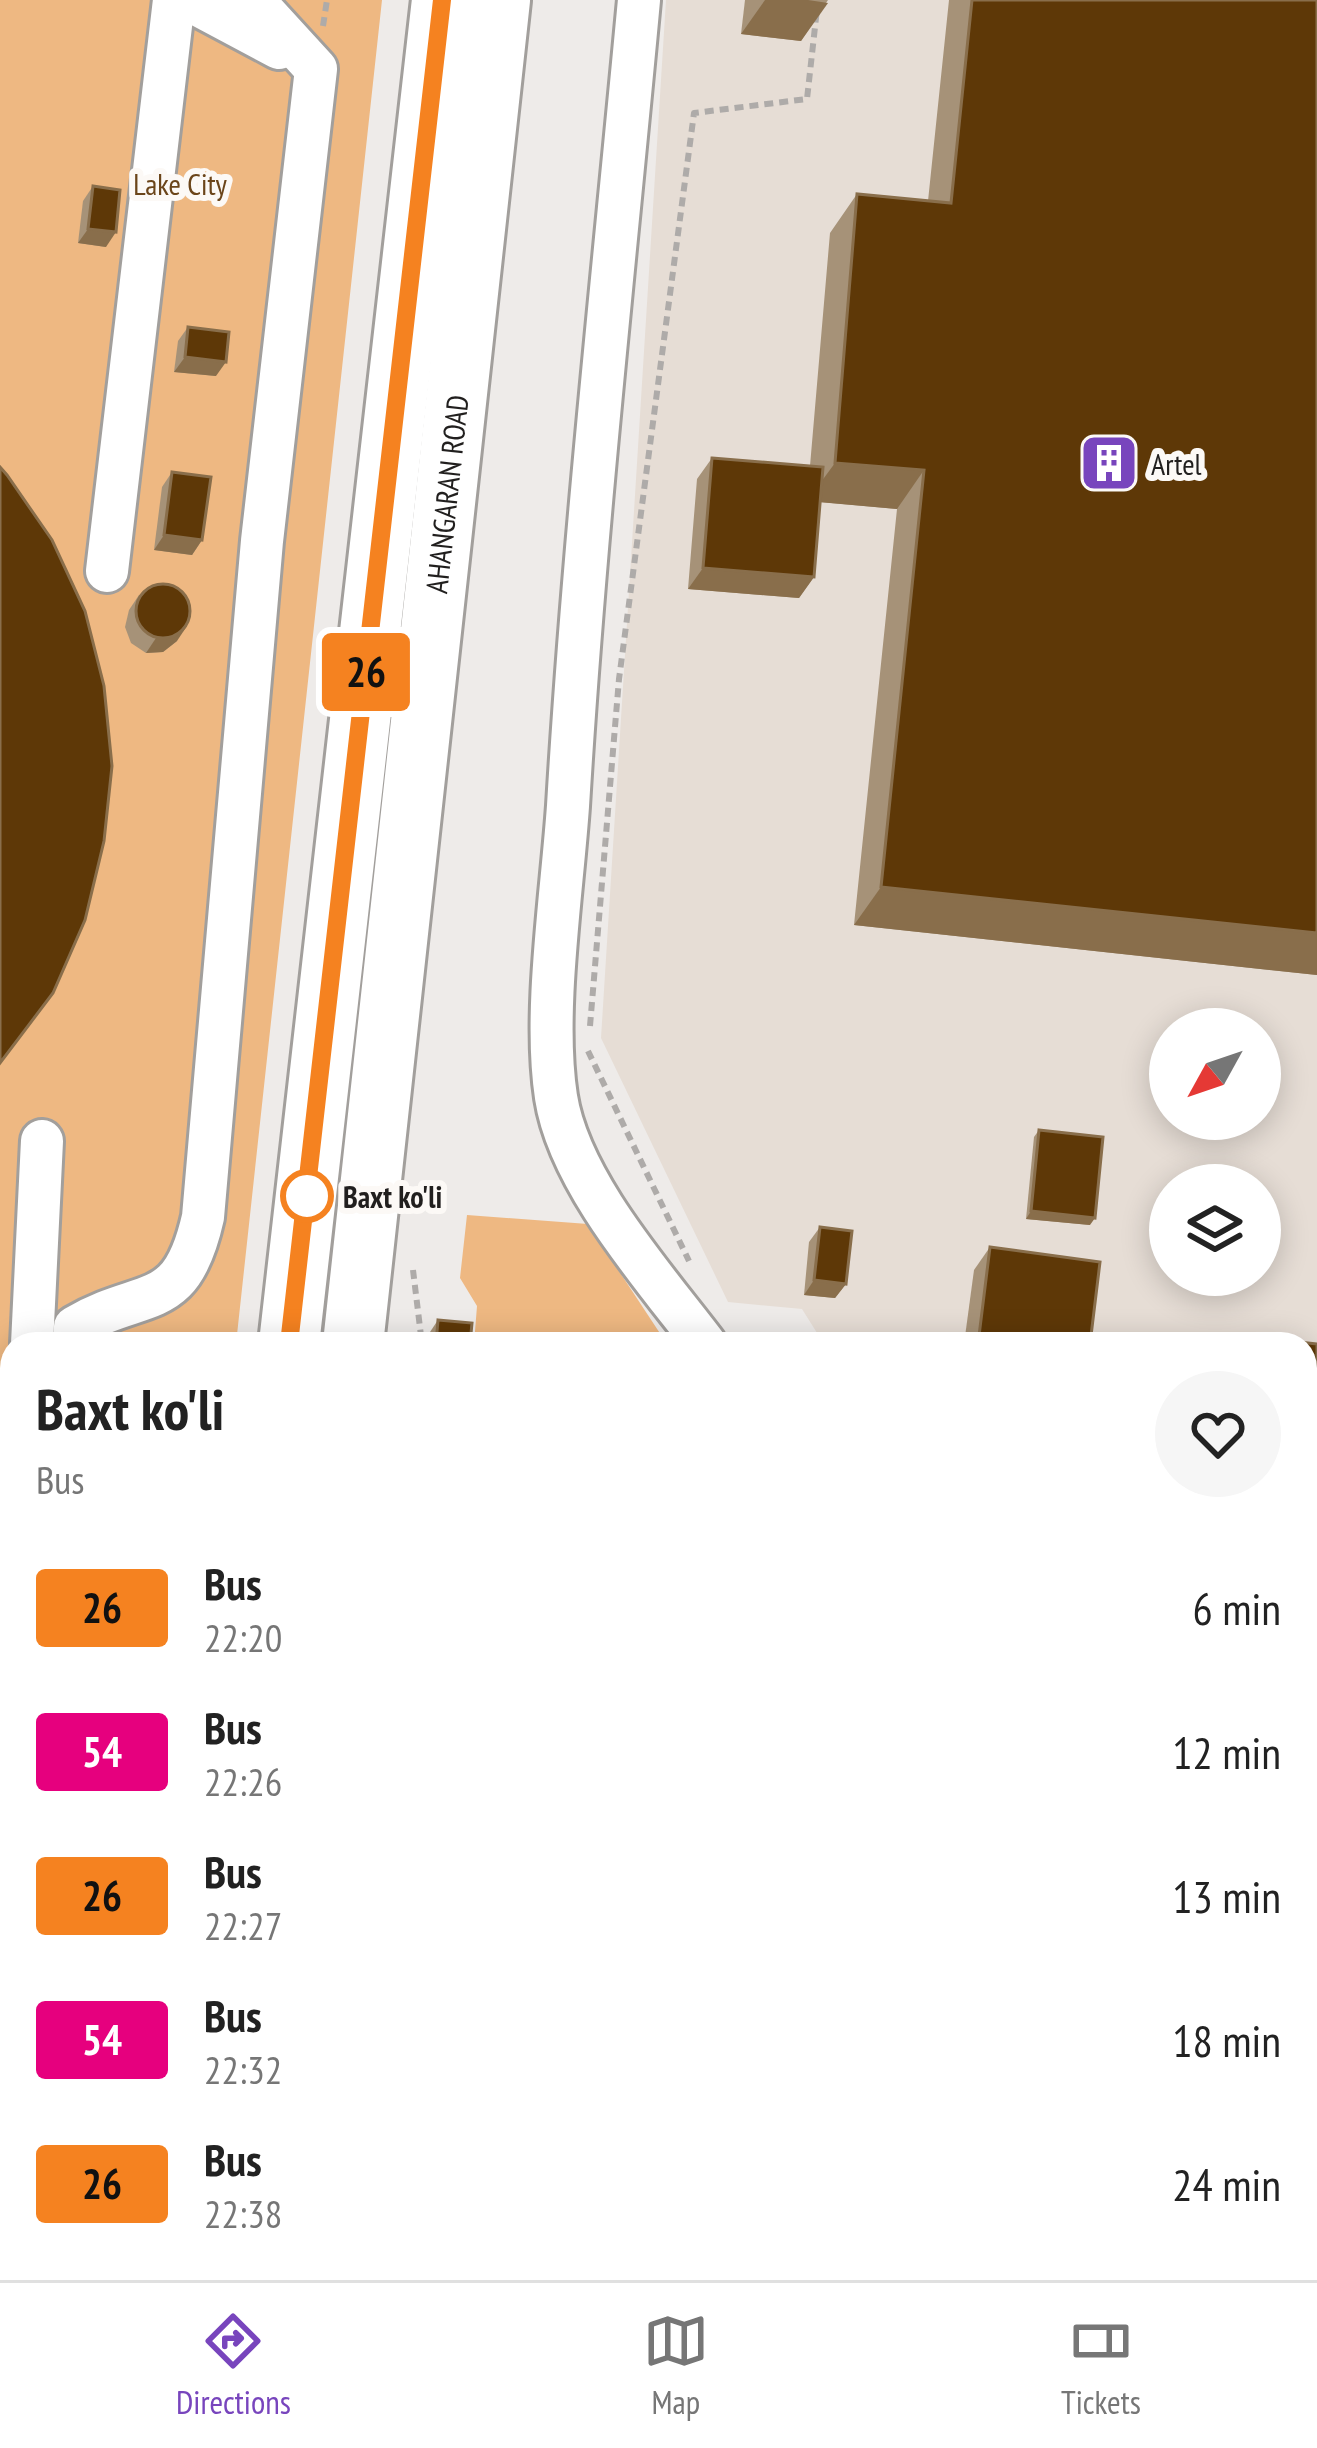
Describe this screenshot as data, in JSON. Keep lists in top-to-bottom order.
{
  "streets": {
    "highway": ["AHANGARAN ROAD"]
  },
  "parks": ["Lake City"],
  "places": {
    "building": ["Artel"],
    "other": ["Baxt ko'li"]
  },
  "lines": ["bus line 26"],
  "north": "bottom left",
  "page": {
    "on_map": "26",
    "heading": ["Baxt ko'li", "Bus"],
    "list": [
      {
        "mark": "26",
        "name": "Bus",
        "note": "22:20",
        "value": "6 min"
      },
      {
        "mark": "54",
        "name": "Bus",
        "note": "22:26",
        "value": "12 min"
      },
      {
        "mark": "26",
        "name": "Bus",
        "note": "22:27",
        "value": "13 min"
      },
      {
        "mark": "54",
        "name": "Bus",
        "note": "22:32",
        "value": "18 min"
      },
      {
        "mark": "26",
        "name": "Bus",
        "note": "22:38",
        "value": "24 min"
      }
    ],
    "tabs": ["Directions", "Map", "Tickets"]
  }
}
